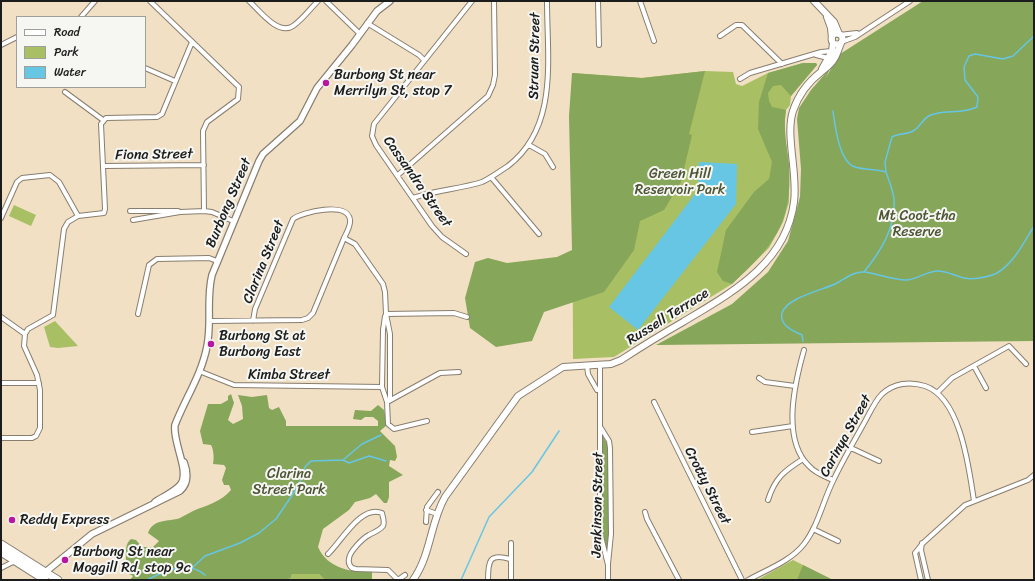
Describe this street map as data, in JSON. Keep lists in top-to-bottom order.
{
  "streets": {
    "main road": ["Russell Terrace"],
    "street": [
      "Struan Street",
      "Fiona Street",
      "Cassandra Street",
      "Burbong Street",
      "Clarina Street",
      "Kimba Street",
      "Carinya Street",
      "Crotty Street",
      "Jenkinson Street"
    ]
  },
  "crossings": [
    ["Struan Street", "Cassandra Street"],
    ["Burbong Street", "Kimba Street"],
    ["Russell Terrace", "Jenkinson Street"]
  ],
  "parks": ["Green Hill Reservoir Park", "Mt Coot-tha Reserve", "Clarina Street Park"],
  "places": [
    "Burbong St near Merrilyn St, stop 7",
    "Burbong St at Burbong East",
    "Reddy Express",
    "Burbong St near Moggill Rd, stop 9c"
  ],
  "legend": ["Road", "Park", "Water"]
}
